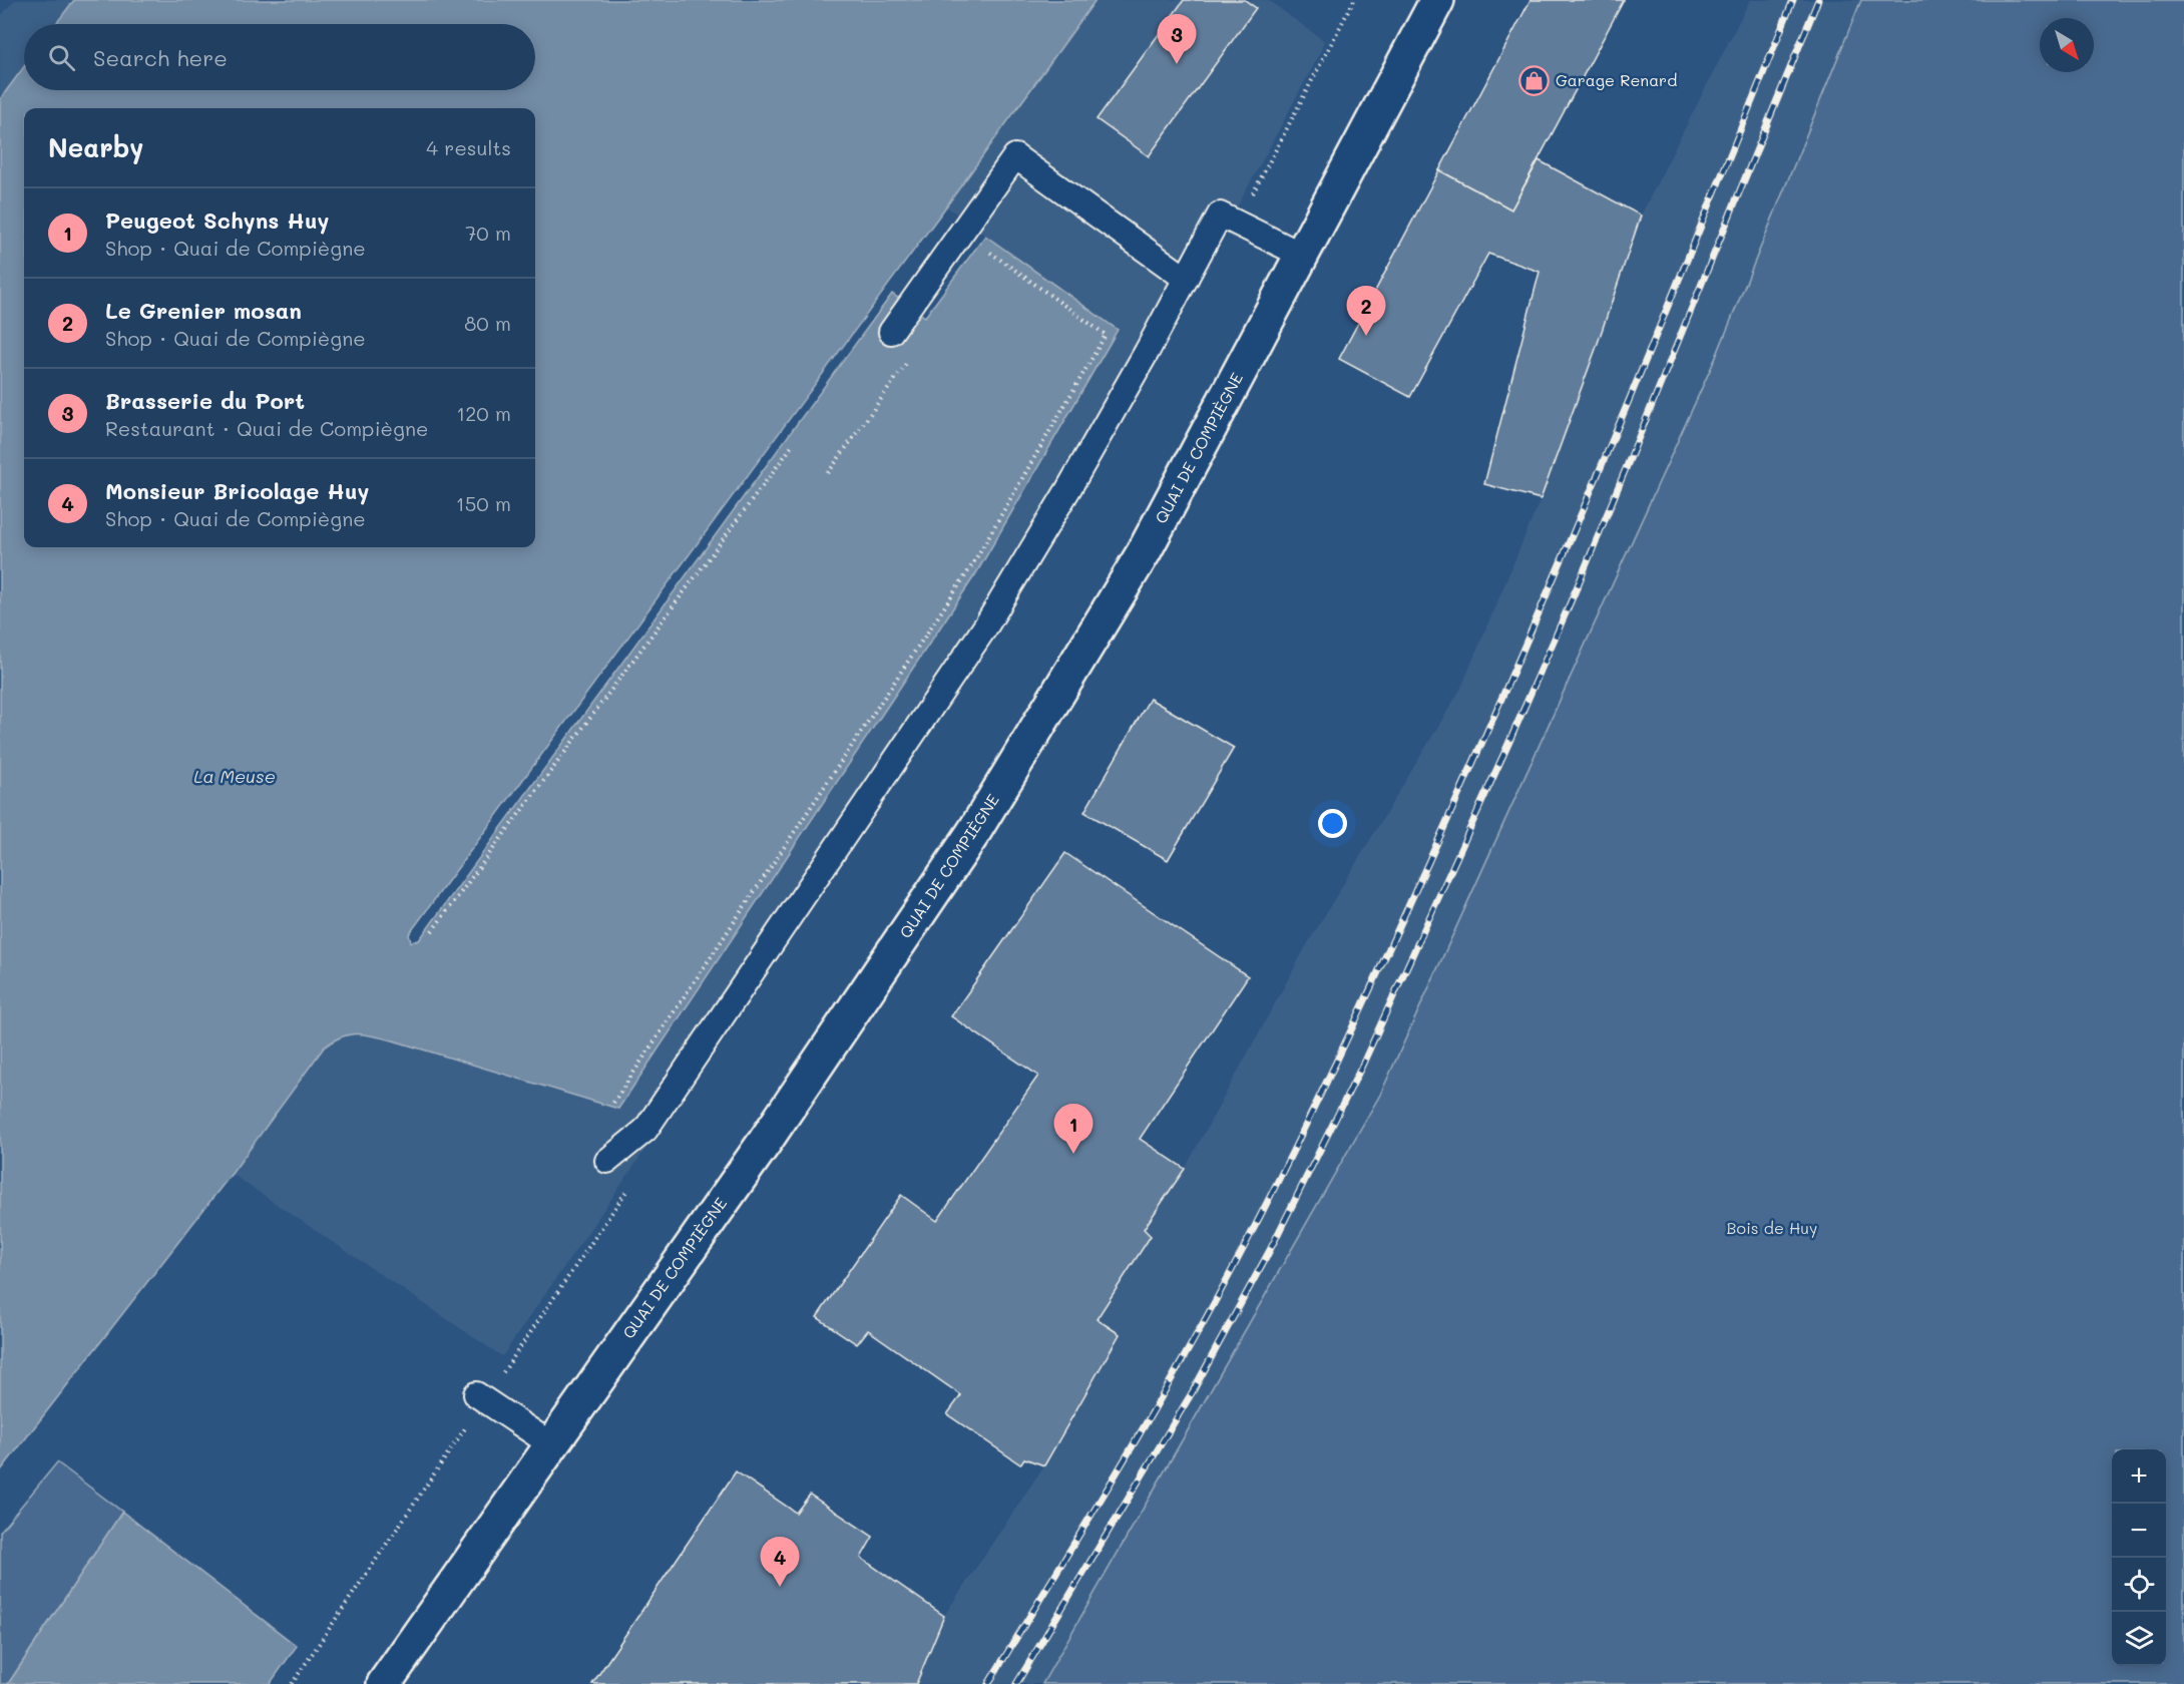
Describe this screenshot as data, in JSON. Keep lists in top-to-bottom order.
{
  "streets": {
    "main road": ["QUAI DE COMPIÈGNE"]
  },
  "water": ["La Meuse"],
  "parks": ["Bois de Huy"],
  "places": {
    "shop": ["Garage Renard"]
  },
  "north": "bottom right",
  "page": {
    "pins": [
      "3",
      "2",
      "1",
      "4"
    ],
    "search": "Search here",
    "heading": ["Nearby", "4 results"],
    "list": [
      {
        "mark": "1",
        "name": "Peugeot Schyns Huy",
        "note": "Shop · Quai de Compiègne",
        "value": "70 m"
      },
      {
        "mark": "2",
        "name": "Le Grenier mosan",
        "note": "Shop · Quai de Compiègne",
        "value": "80 m"
      },
      {
        "mark": "3",
        "name": "Brasserie du Port",
        "note": "Restaurant · Quai de Compiègne",
        "value": "120 m"
      },
      {
        "mark": "4",
        "name": "Monsieur Bricolage Huy",
        "note": "Shop · Quai de Compiègne",
        "value": "150 m"
      }
    ],
    "map_buttons": ["+", "−"]
  }
}
